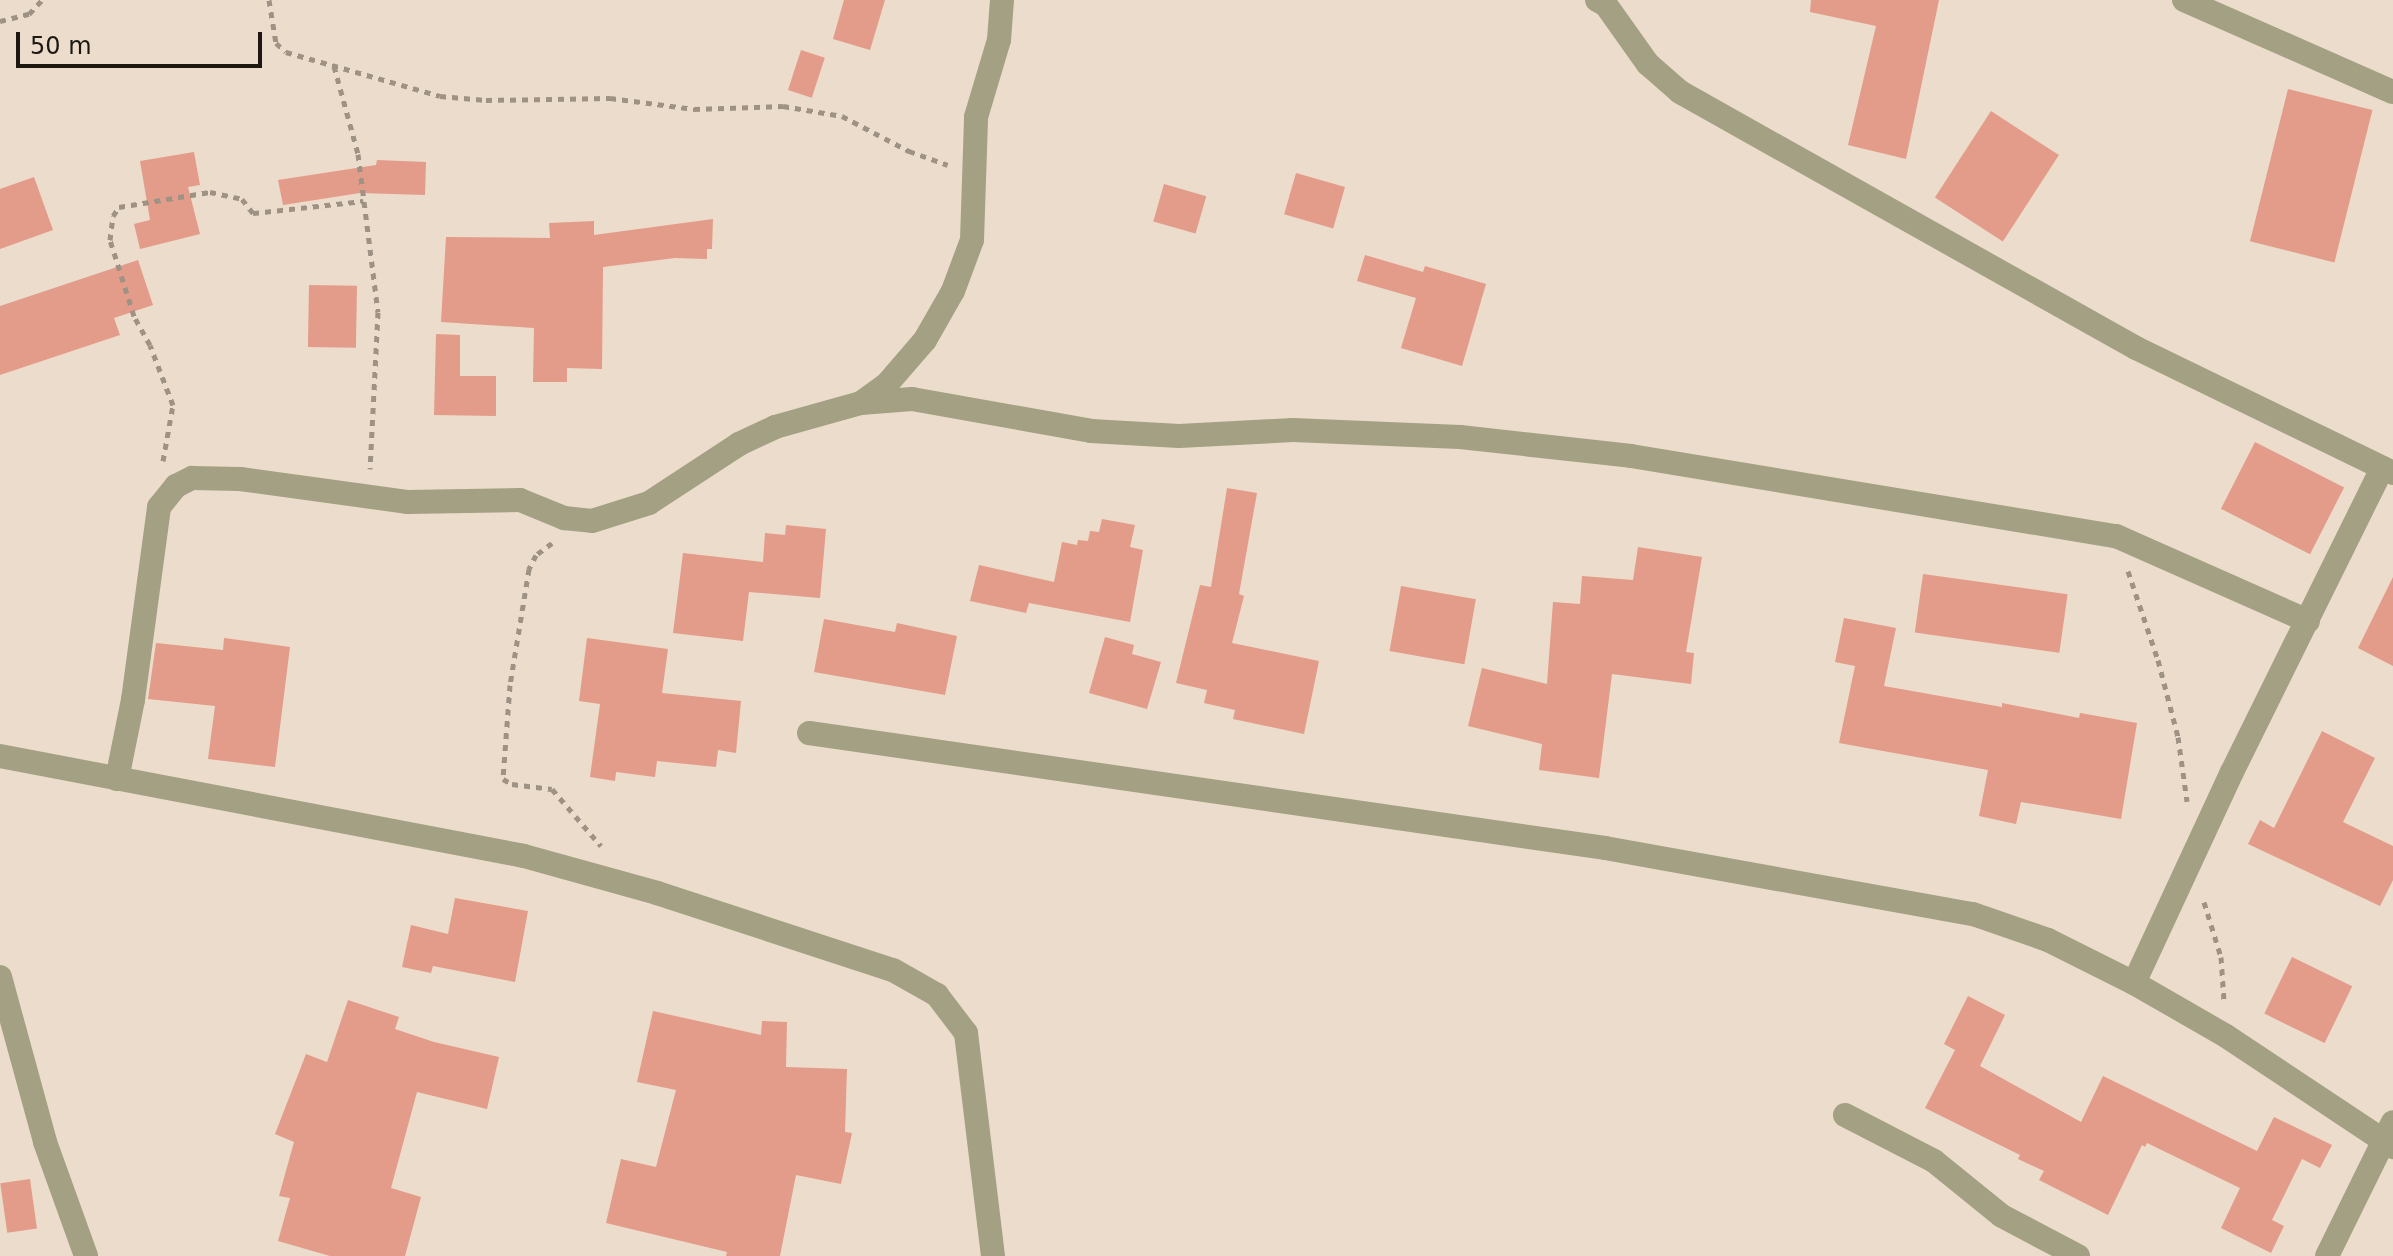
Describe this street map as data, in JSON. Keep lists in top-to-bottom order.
{
  "scale_bar": "50 m"
}
